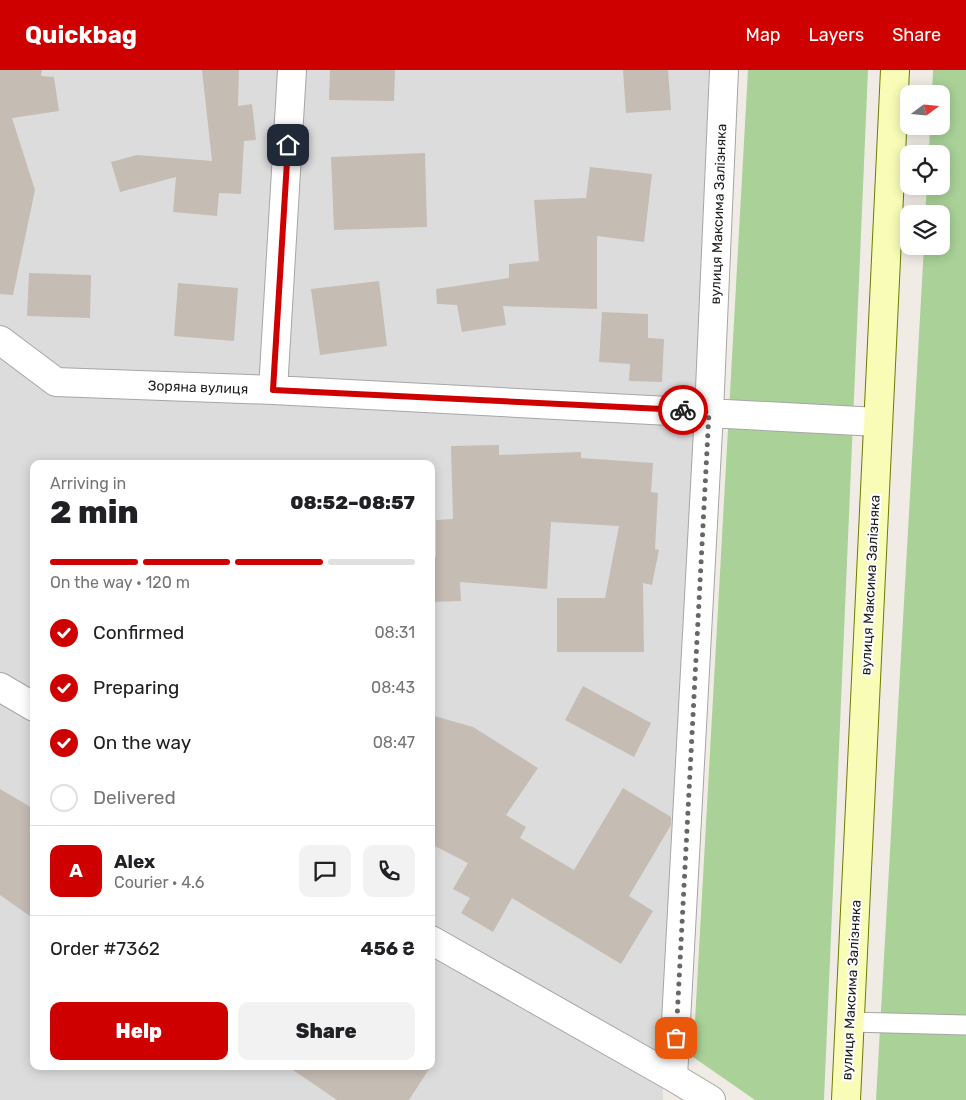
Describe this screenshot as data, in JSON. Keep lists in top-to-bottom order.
{
  "streets": {
    "main road": ["вулиця Максима Залізняка"],
    "street": ["Зоряна вулиця"]
  },
  "crossings": [
    ["вулиця Максима Залізняка", "Зоряна вулиця"]
  ],
  "north": "right",
  "page": {
    "header": "Quickbag",
    "nav": ["Map", "Layers", "Share"],
    "heading": ["2 min", "Arriving in", "08:52–08:57"],
    "panel": [
      "Alex",
      "Courier · 4.6",
      "Order #7362",
      "456 ₴"
    ],
    "bar": "On the way · 120 m",
    "list": [
      ["Confirmed", "08:31"],
      ["Preparing", "08:43"],
      ["On the way", "08:47"],
      "Delivered"
    ],
    "round": "A",
    "buttons": ["Help", "Share"]
  }
}
